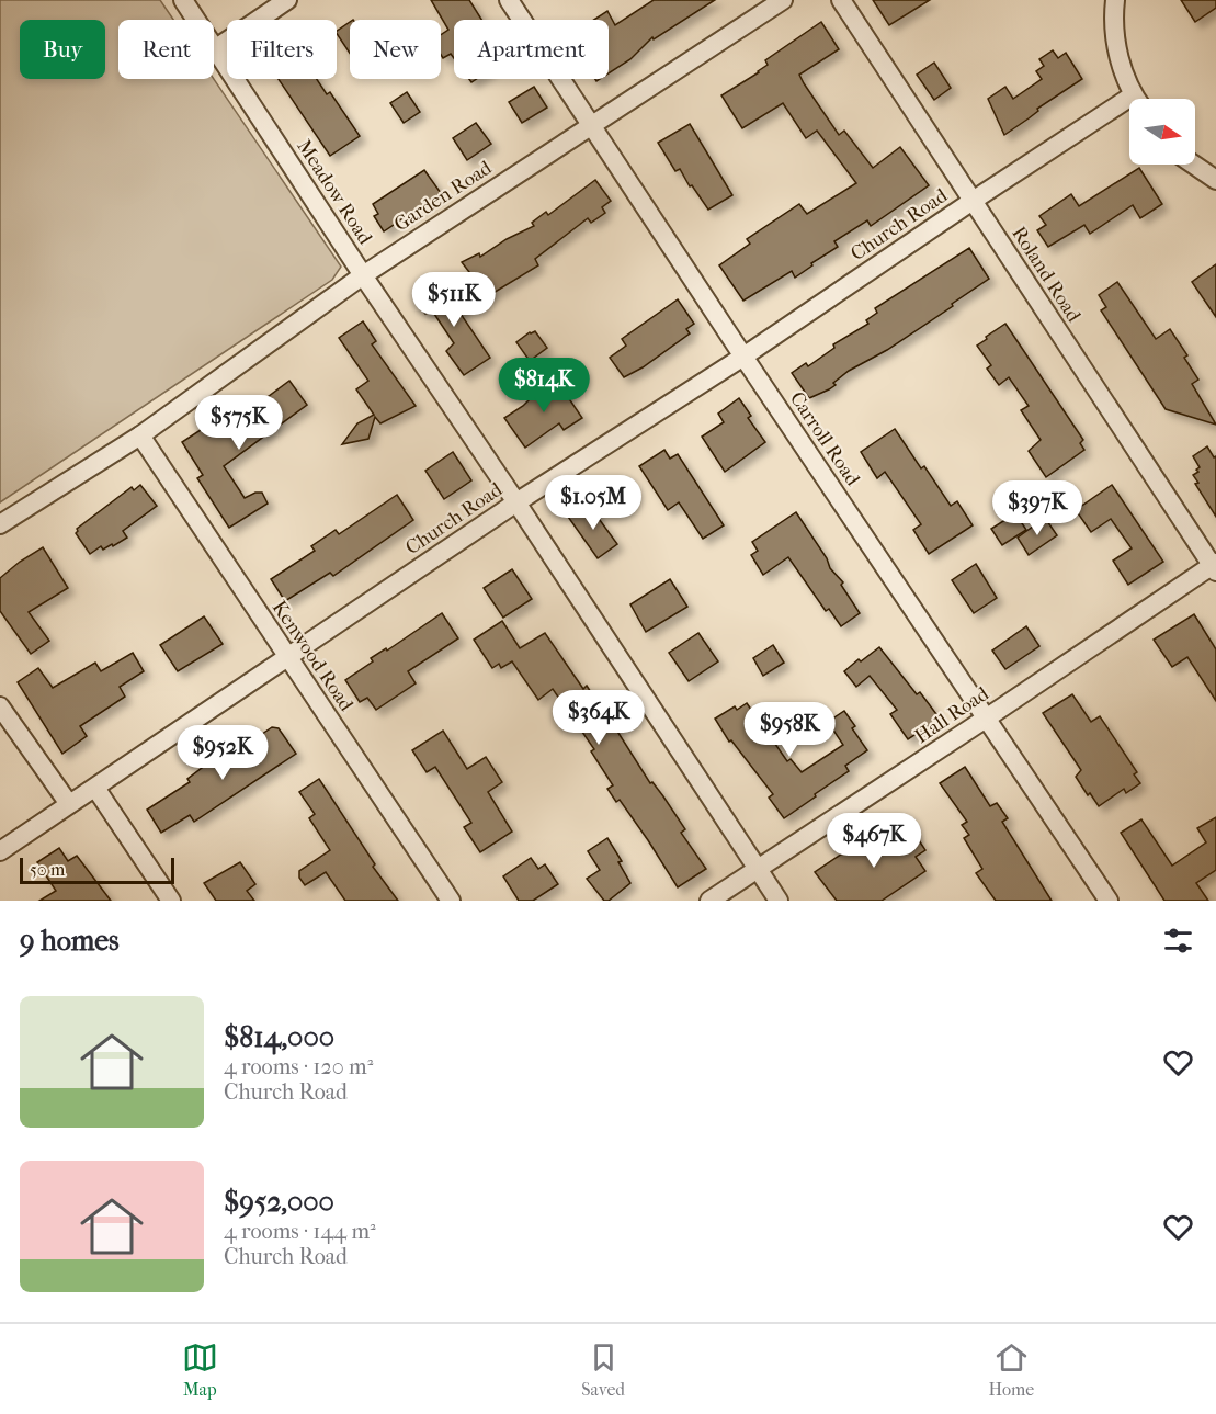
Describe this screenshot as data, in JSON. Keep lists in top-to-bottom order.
{
  "streets": {
    "street": [
      "Meadow Road",
      "Garden Road",
      "Church Road",
      "Roland Road",
      "Carroll Road",
      "Kenwood Road",
      "Hall Road"
    ]
  },
  "crossings": [
    ["Meadow Road", "Garden Road"],
    ["Meadow Road", "Church Road"],
    ["Meadow Road", "Hall Road"],
    ["Garden Road", "Carroll Road"],
    ["Garden Road", "Kenwood Road"],
    ["Church Road", "Roland Road"],
    ["Church Road", "Carroll Road"],
    ["Church Road", "Kenwood Road"],
    ["Roland Road", "Hall Road"],
    ["Carroll Road", "Hall Road"]
  ],
  "scale_bar": "50 m",
  "north": "right",
  "page": {
    "chip": [
      "Buy",
      "Rent",
      "Filters",
      "New",
      "Apartment"
    ],
    "price": [
      "$511K",
      "$814K",
      "$575K",
      "$1.05M",
      "$397K",
      "$364K",
      "$958K",
      "$952K",
      "$467K"
    ],
    "scale": "50 m",
    "heading": "9 homes",
    "list": [
      {
        "name": "$814,000",
        "note": "4 rooms · 120 m² · Church Road"
      },
      {
        "name": "$952,000",
        "note": "4 rooms · 144 m² · Church Road"
      }
    ],
    "tabs": ["Map", "Saved", "Home"]
  }
}
